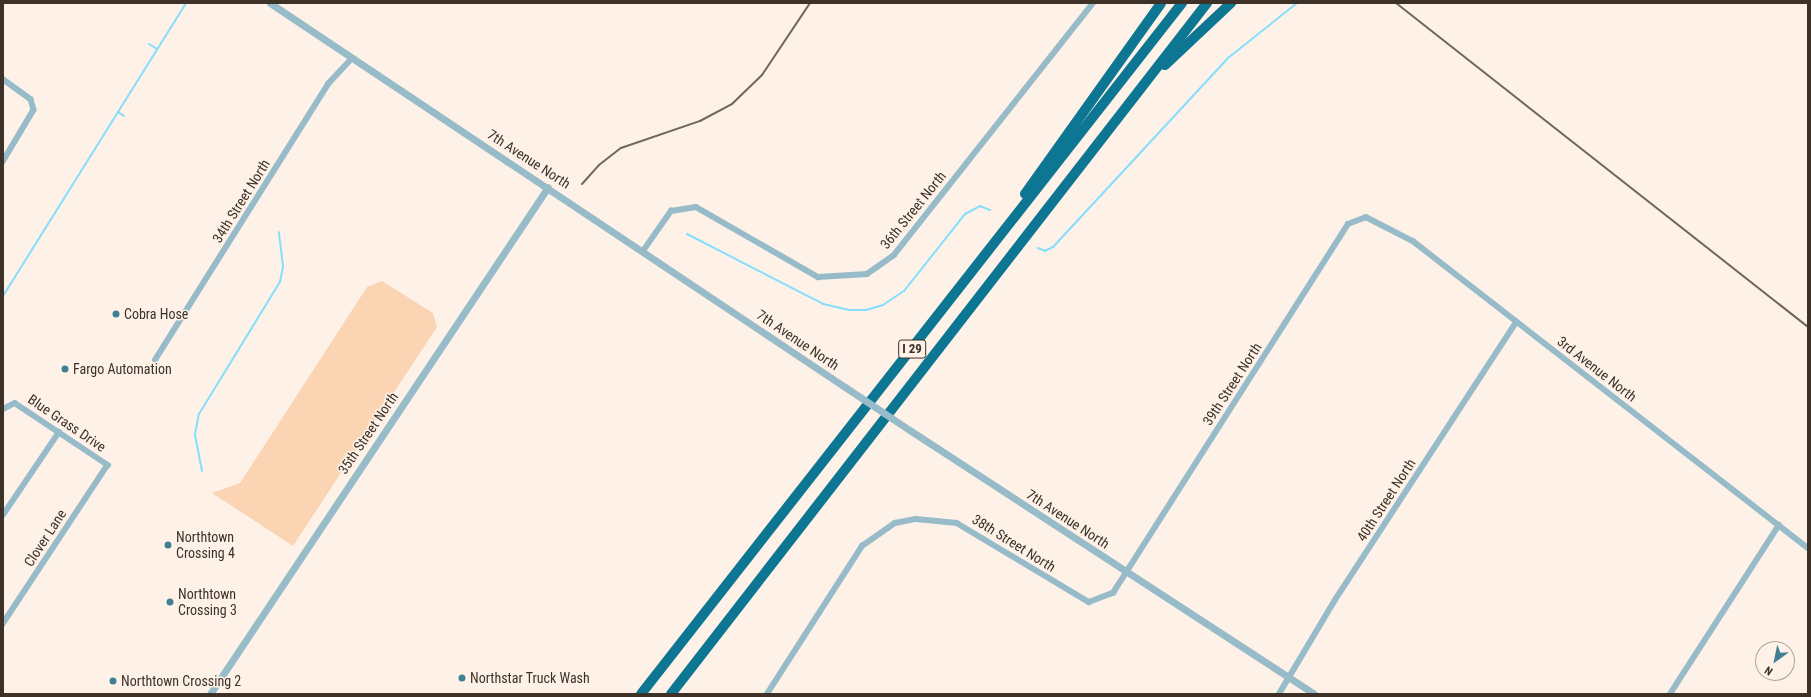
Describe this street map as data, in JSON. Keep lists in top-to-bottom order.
{
  "streets": {
    "highway": ["I 29"],
    "street": [
      "7th Avenue North",
      "34th Street North",
      "36th Street North",
      "3rd Avenue North",
      "39th Street North",
      "Blue Grass Drive",
      "35th Street North",
      "40th Street North",
      "Clover Lane",
      "38th Street North"
    ]
  },
  "crossings": [
    ["7th Avenue North", "34th Street North"],
    ["7th Avenue North", "36th Street North"],
    ["7th Avenue North", "39th Street North"],
    ["7th Avenue North", "35th Street North"],
    ["7th Avenue North", "40th Street North"],
    ["7th Avenue North", "38th Street North"],
    ["3rd Avenue North", "39th Street North"],
    ["3rd Avenue North", "40th Street North"],
    ["39th Street North", "38th Street North"],
    ["Blue Grass Drive", "Clover Lane"]
  ],
  "places": [
    "Cobra Hose",
    "Fargo Automation",
    "Northtown Crossing 4",
    "Northtown Crossing 3",
    "Northstar Truck Wash",
    "Northtown Crossing 2"
  ],
  "north": "bottom left"
}
